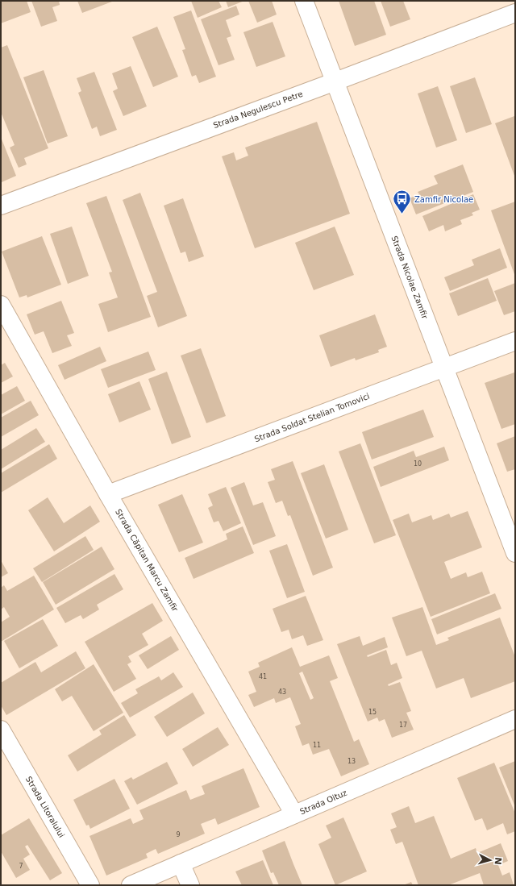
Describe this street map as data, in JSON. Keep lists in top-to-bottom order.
{
  "streets": {
    "street": [
      "Strada Negulescu Petre",
      "Strada Nicolae Zamfir",
      "Strada Soldat Stelian Tomovici",
      "Strada Căpitan Marcu Zamfir",
      "Strada Oituz",
      "Strada Litoralului"
    ]
  },
  "crossings": [
    ["Strada Negulescu Petre", "Strada Nicolae Zamfir"],
    ["Strada Nicolae Zamfir", "Strada Soldat Stelian Tomovici"],
    ["Strada Soldat Stelian Tomovici", "Strada Căpitan Marcu Zamfir"],
    ["Strada Căpitan Marcu Zamfir", "Strada Oituz"]
  ],
  "places": {
    "bus stop": ["Zamfir Nicolae"]
  },
  "house_numbers": [
    "10",
    "41",
    "43",
    "15",
    "17",
    "11",
    "13",
    "9",
    "7"
  ],
  "north": "right"
}
